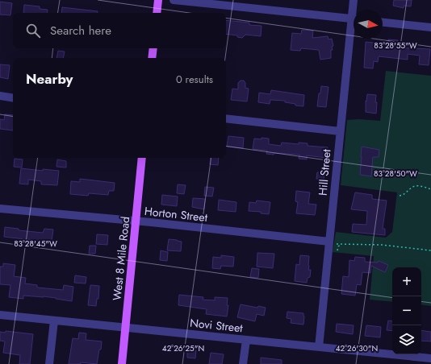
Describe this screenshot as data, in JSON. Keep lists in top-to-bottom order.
{
  "streets": {
    "main road": ["West 8 Mile Road"],
    "street": ["Hill Street", "Horton Street", "Novi Street"]
  },
  "crossings": [
    ["Hill Street", "Horton Street"],
    ["Hill Street", "Novi Street"],
    ["Horton Street", "West 8 Mile Road"],
    ["West 8 Mile Road", "Novi Street"]
  ],
  "north": "right",
  "page": {
    "search": "Search here",
    "heading": ["Nearby", "0 results"],
    "map_buttons": ["+", "−"]
  },
  "coordinates": [
    "83°28'55\"W",
    "83°28'50\"W",
    "83°28'45\"W",
    "42°26'25\"N",
    "42°26'30\"N"
  ]
}
